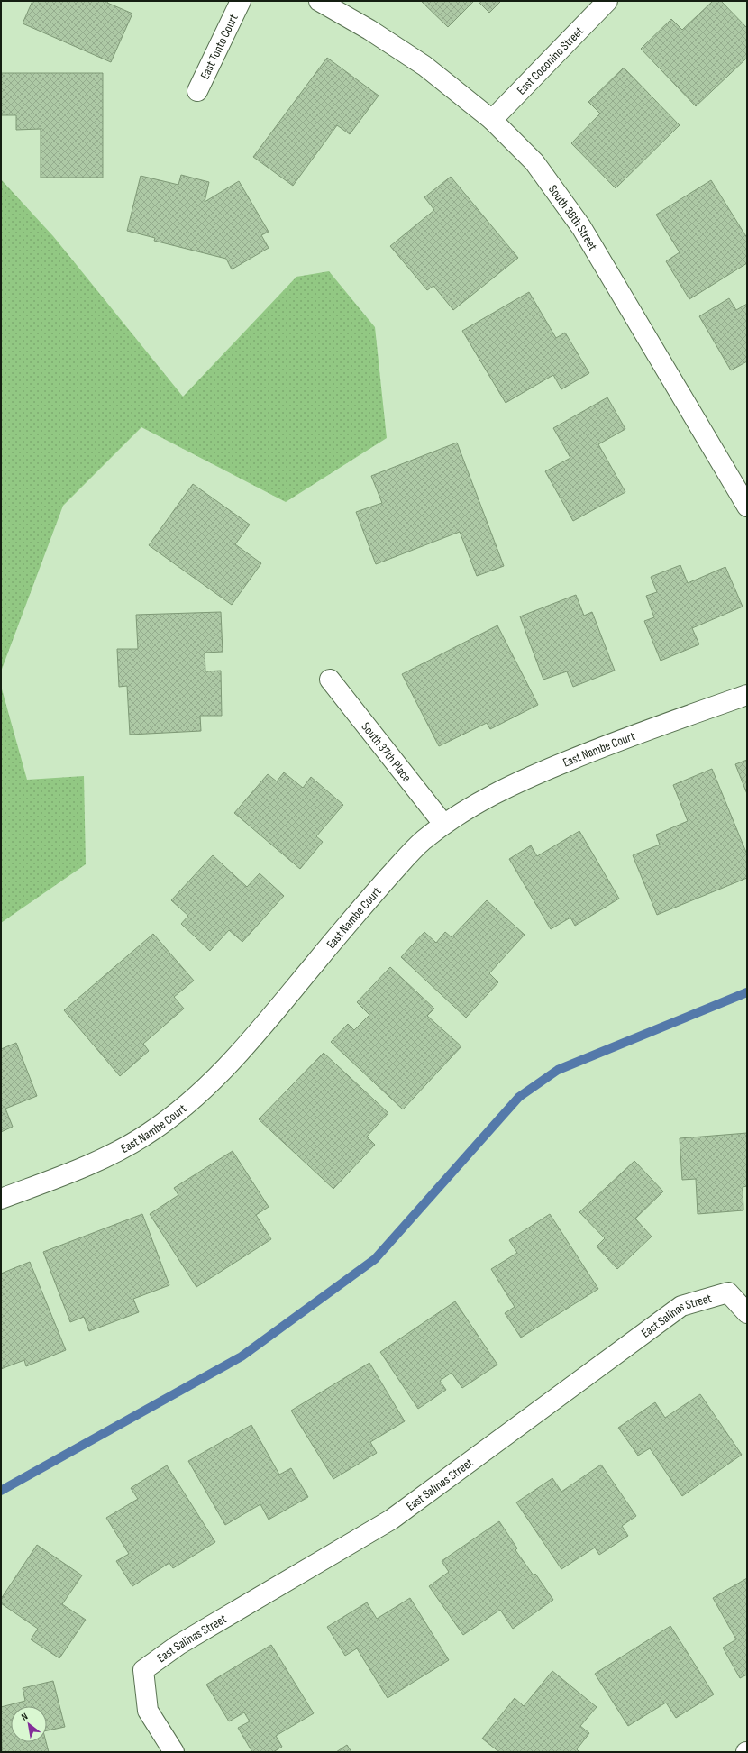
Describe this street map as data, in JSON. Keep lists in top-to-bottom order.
{
  "streets": {
    "street": [
      "East Tonto Court",
      "East Coconino Street",
      "South 38th Street",
      "East Nambe Court",
      "South 37th Place",
      "East Salinas Street"
    ]
  },
  "crossings": [
    ["East Coconino Street", "South 38th Street"],
    ["East Nambe Court", "South 37th Place"]
  ],
  "north": "top left"
}
